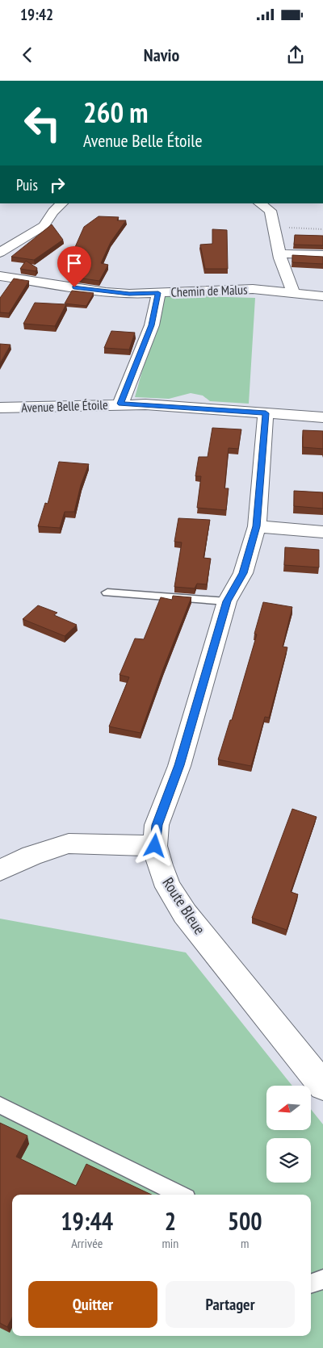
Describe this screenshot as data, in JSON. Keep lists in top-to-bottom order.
{
  "streets": {
    "street": ["Chemin de Malus", "Avenue Belle Étoile", "Route Bleue"]
  },
  "crossings": [
    ["Avenue Belle Étoile", "Route Bleue"]
  ],
  "north": "left",
  "page": {
    "status": "19:42",
    "header": "Navio",
    "turn": ["260 m", "Avenue Belle Étoile"],
    "then": "Puis",
    "eta": [
      "19:44",
      "Arrivée",
      "2",
      "min",
      "500",
      "m"
    ],
    "buttons": ["Quitter", "Partager"]
  }
}
